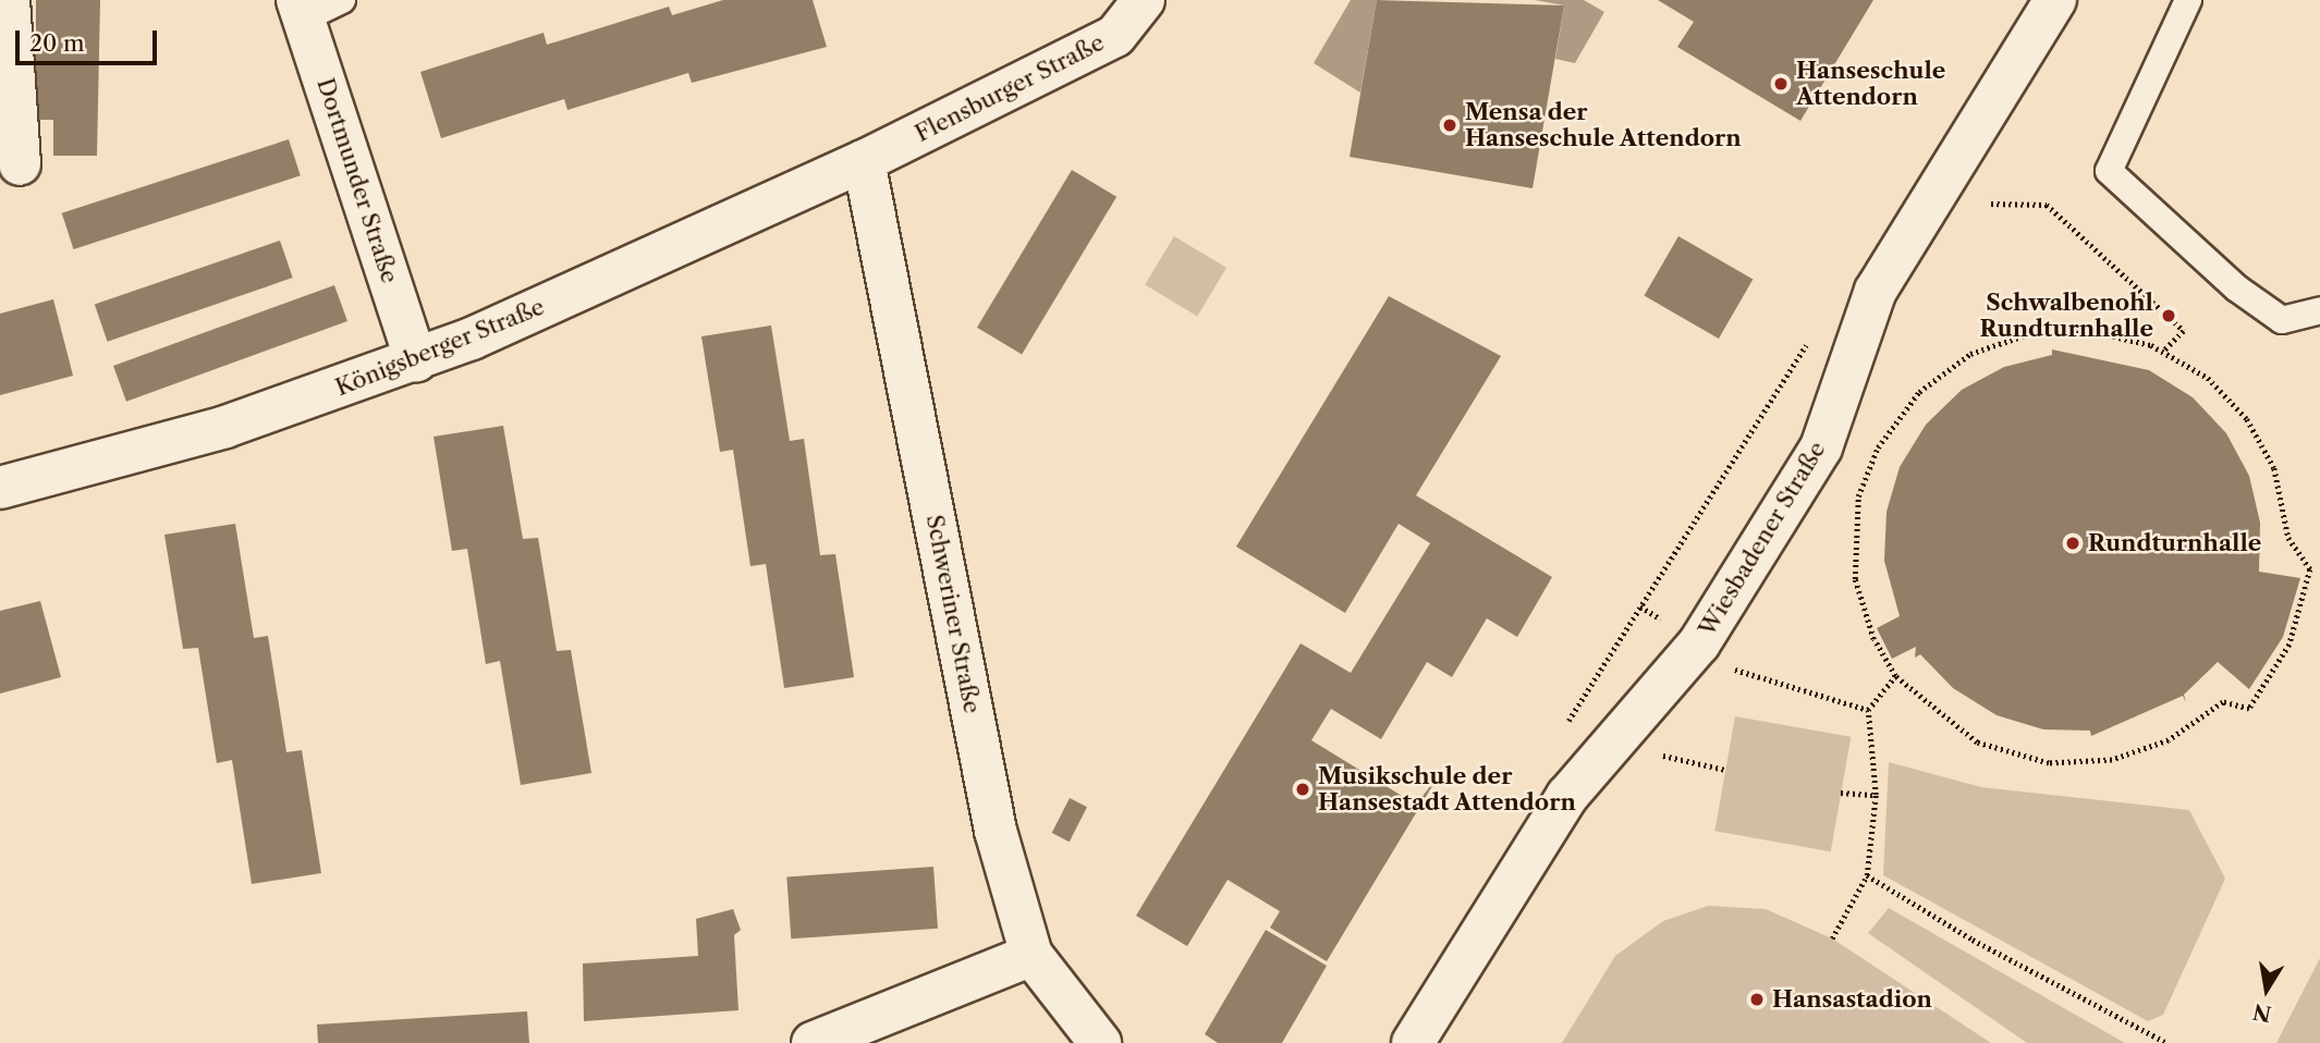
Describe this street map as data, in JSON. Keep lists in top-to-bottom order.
{
  "streets": {
    "street": [
      "Flensburger Straße",
      "Dortmunder Straße",
      "Königsberger Straße",
      "Wiesbadener Straße",
      "Schweriner Straße"
    ]
  },
  "crossings": [
    ["Flensburger Straße", "Königsberger Straße"],
    ["Flensburger Straße", "Schweriner Straße"],
    ["Dortmunder Straße", "Königsberger Straße"],
    ["Königsberger Straße", "Schweriner Straße"]
  ],
  "places": [
    "Hanseschule Attendorn",
    "Mensa der Hanseschule Attendorn",
    "Schwalbenohl Rundturnhalle",
    "Rundturnhalle",
    "Musikschule der Hansestadt Attendorn",
    "Hansastadion"
  ],
  "scale_bar": "20 m",
  "north": "bottom"
}
